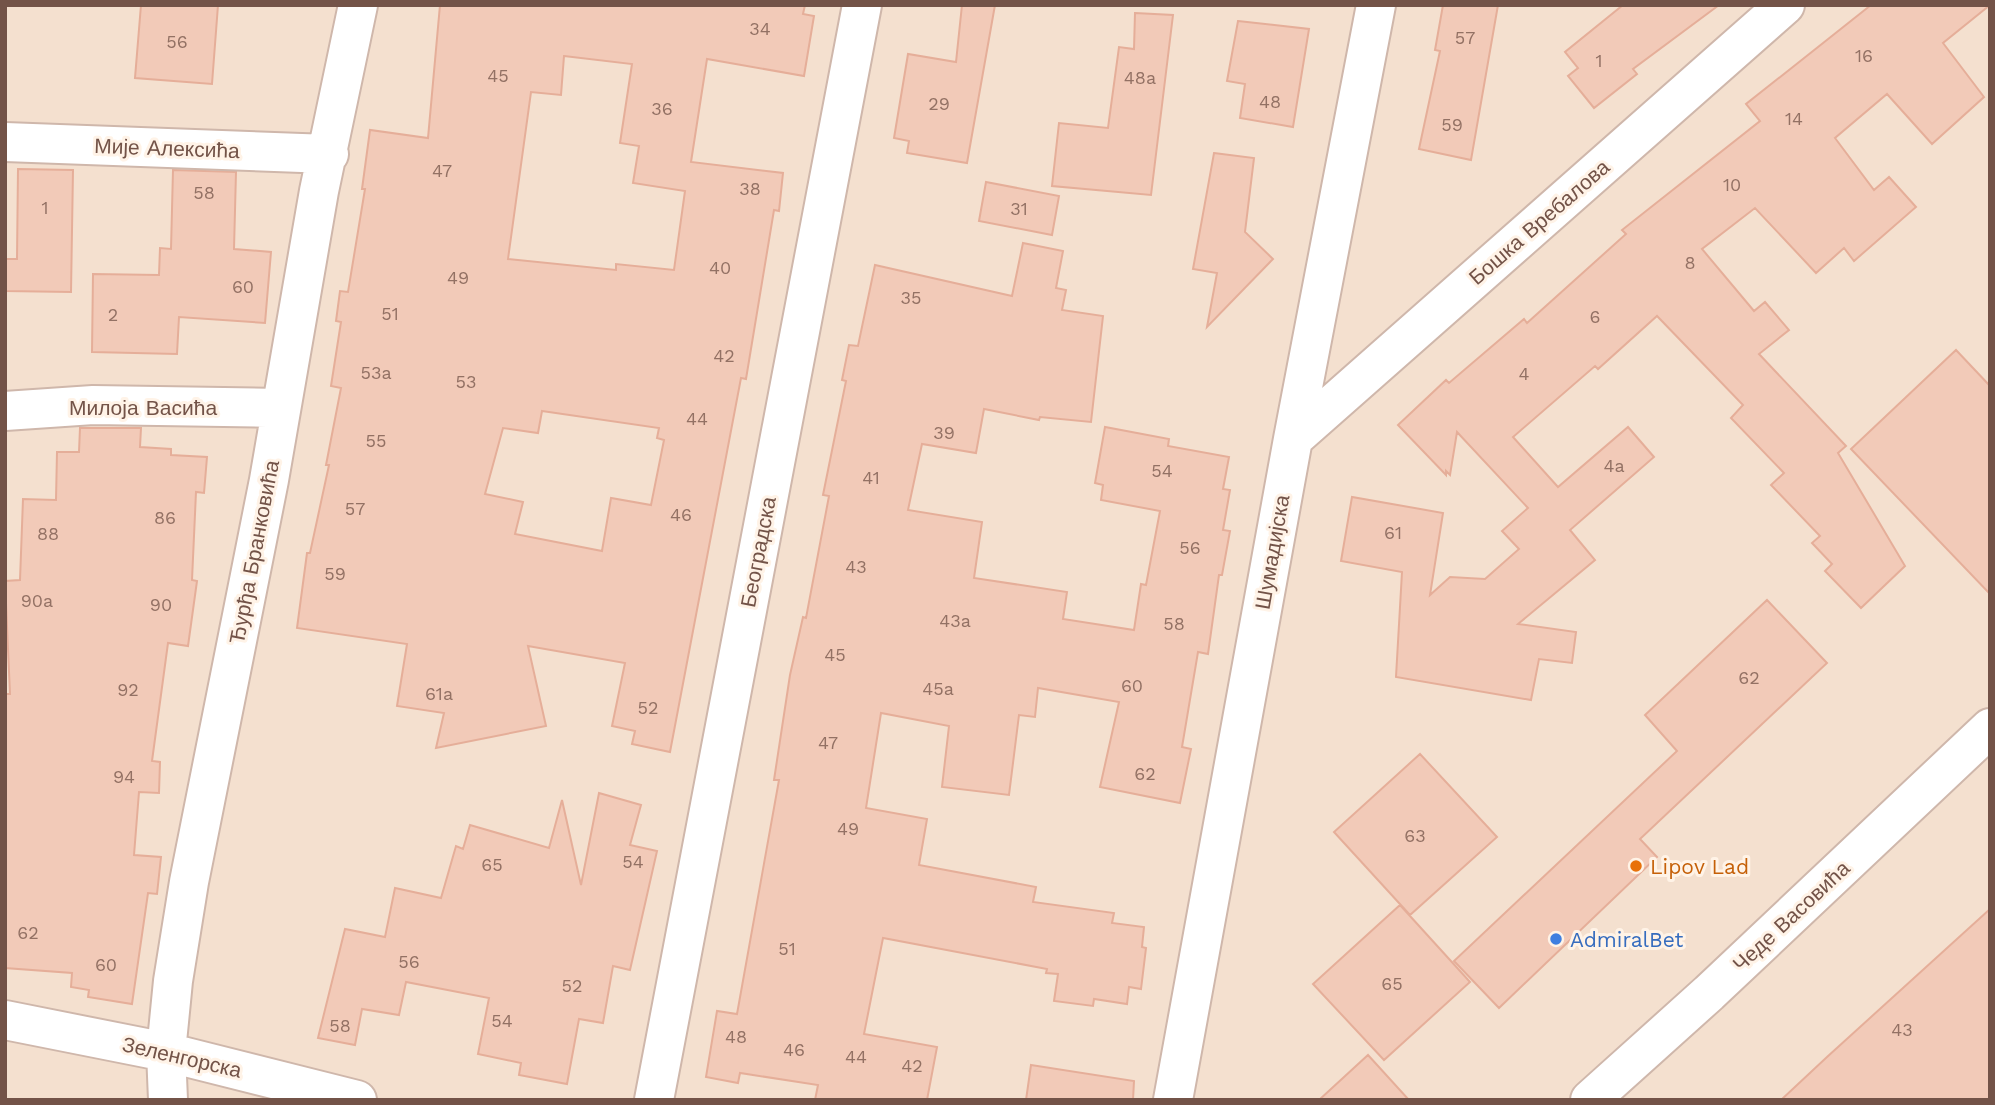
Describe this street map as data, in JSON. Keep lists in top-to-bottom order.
{
  "streets": {
    "street": [
      "Мије Алексића",
      "Бошка Вребалова",
      "Милоја Васића",
      "Ђурђа Бранковића",
      "Београдска",
      "Шумадијска",
      "Чеде Васовића",
      "Зеленгорска"
    ]
  },
  "crossings": [
    ["Мије Алексића", "Ђурђа Бранковића"],
    ["Бошка Вребалова", "Шумадијска"],
    ["Милоја Васића", "Ђурђа Бранковића"],
    ["Ђурђа Бранковића", "Зеленгорска"]
  ],
  "places": ["Lipov Lad", "AdmiralBet"],
  "house_numbers": [
    "34",
    "57",
    "56",
    "16",
    "1",
    "45",
    "48a",
    "48",
    "29",
    "36",
    "14",
    "59",
    "47",
    "10",
    "38",
    "58",
    "1",
    "31",
    "8",
    "40",
    "49",
    "60",
    "35",
    "51",
    "2",
    "6",
    "42",
    "53a",
    "4",
    "53",
    "44",
    "39",
    "55",
    "4a",
    "54",
    "41",
    "57",
    "46",
    "86",
    "61",
    "88",
    "56",
    "43",
    "59",
    "90a",
    "90",
    "43a",
    "58",
    "45",
    "62",
    "60",
    "45a",
    "92",
    "61a",
    "52",
    "47",
    "62",
    "94",
    "49",
    "63",
    "54",
    "65",
    "62",
    "51",
    "56",
    "60",
    "65",
    "52",
    "54",
    "58",
    "43",
    "48",
    "46",
    "44",
    "42"
  ]
}
